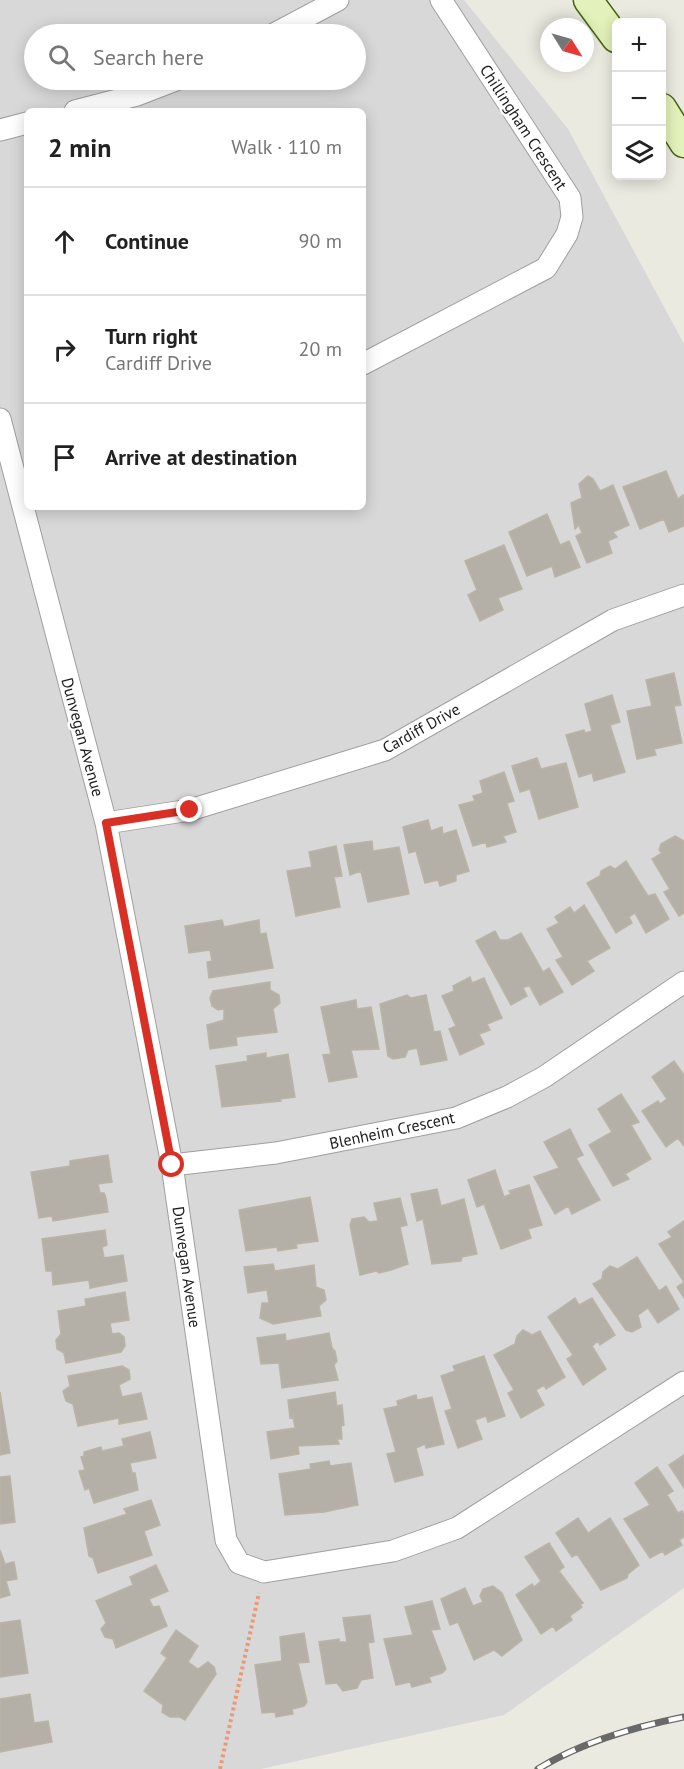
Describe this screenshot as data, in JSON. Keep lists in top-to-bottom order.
{
  "streets": {
    "street": [
      "Chillingham Crescent",
      "Cardiff Drive",
      "Dunvegan Avenue",
      "Blenheim Crescent"
    ]
  },
  "crossings": [
    ["Cardiff Drive", "Dunvegan Avenue"],
    ["Dunvegan Avenue", "Blenheim Crescent"]
  ],
  "north": "bottom right",
  "page": {
    "map_buttons": ["+", "−"],
    "search": "Search here",
    "heading": ["2 min", "Walk · 110 m"],
    "list": [
      ["Continue", "90 m"],
      ["Turn right", "Cardiff Drive", "20 m"],
      "Arrive at destination"
    ]
  }
}
